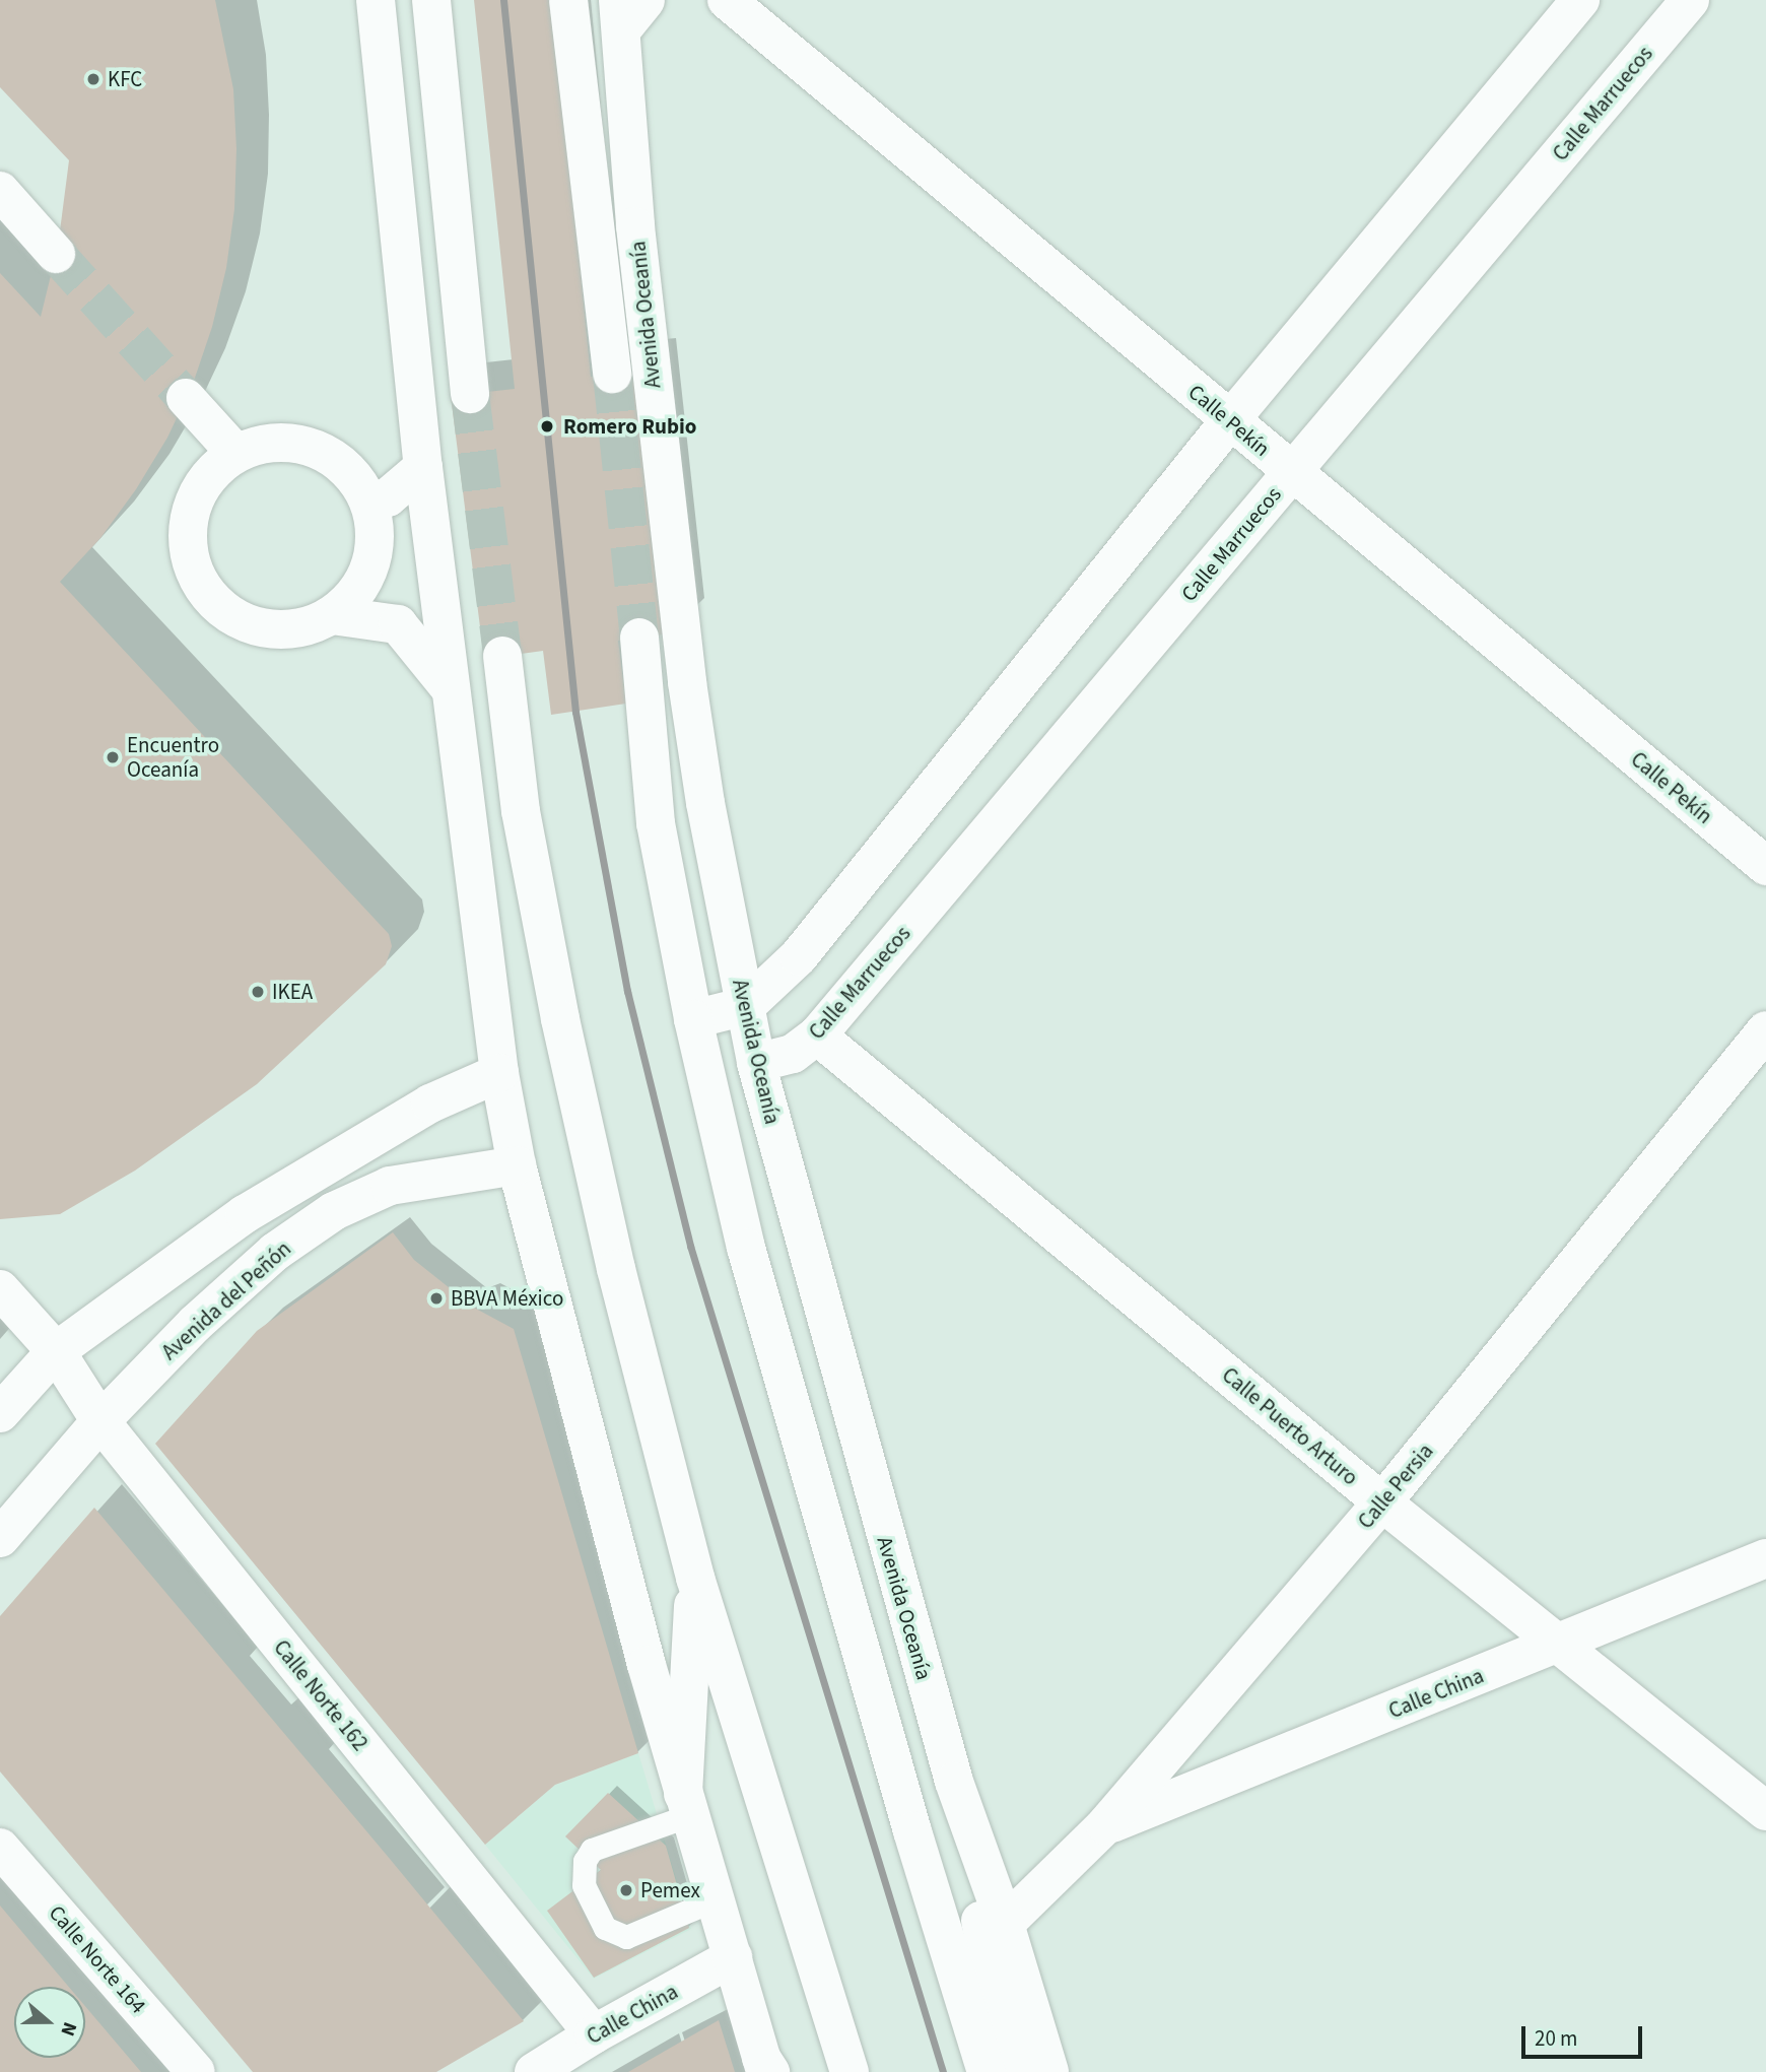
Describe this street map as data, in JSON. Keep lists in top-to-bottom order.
{
  "streets": {
    "main road": [
      "Calle Marruecos",
      "Avenida Oceanía",
      "Calle Pekín",
      "Avenida del Peñón",
      "Calle Puerto Arturo",
      "Calle Persia",
      "Calle China",
      "Calle Norte 162",
      "Calle Norte 164"
    ]
  },
  "crossings": [
    ["Calle Marruecos", "Avenida Oceanía"],
    ["Calle Marruecos", "Calle Pekín"],
    ["Calle Marruecos", "Calle Puerto Arturo"],
    ["Avenida Oceanía", "Calle Persia"],
    ["Avenida del Peñón", "Calle Norte 162"],
    ["Calle Puerto Arturo", "Calle Persia"],
    ["Calle Puerto Arturo", "Calle China"],
    ["Calle Persia", "Calle China"],
    ["Calle China", "Calle Norte 162"]
  ],
  "places": [
    "KFC",
    "Romero Rubio",
    "Encuentro Oceanía",
    "IKEA",
    "BBVA México",
    "Pemex"
  ],
  "scale_bar": "20 m",
  "north": "right"
}
